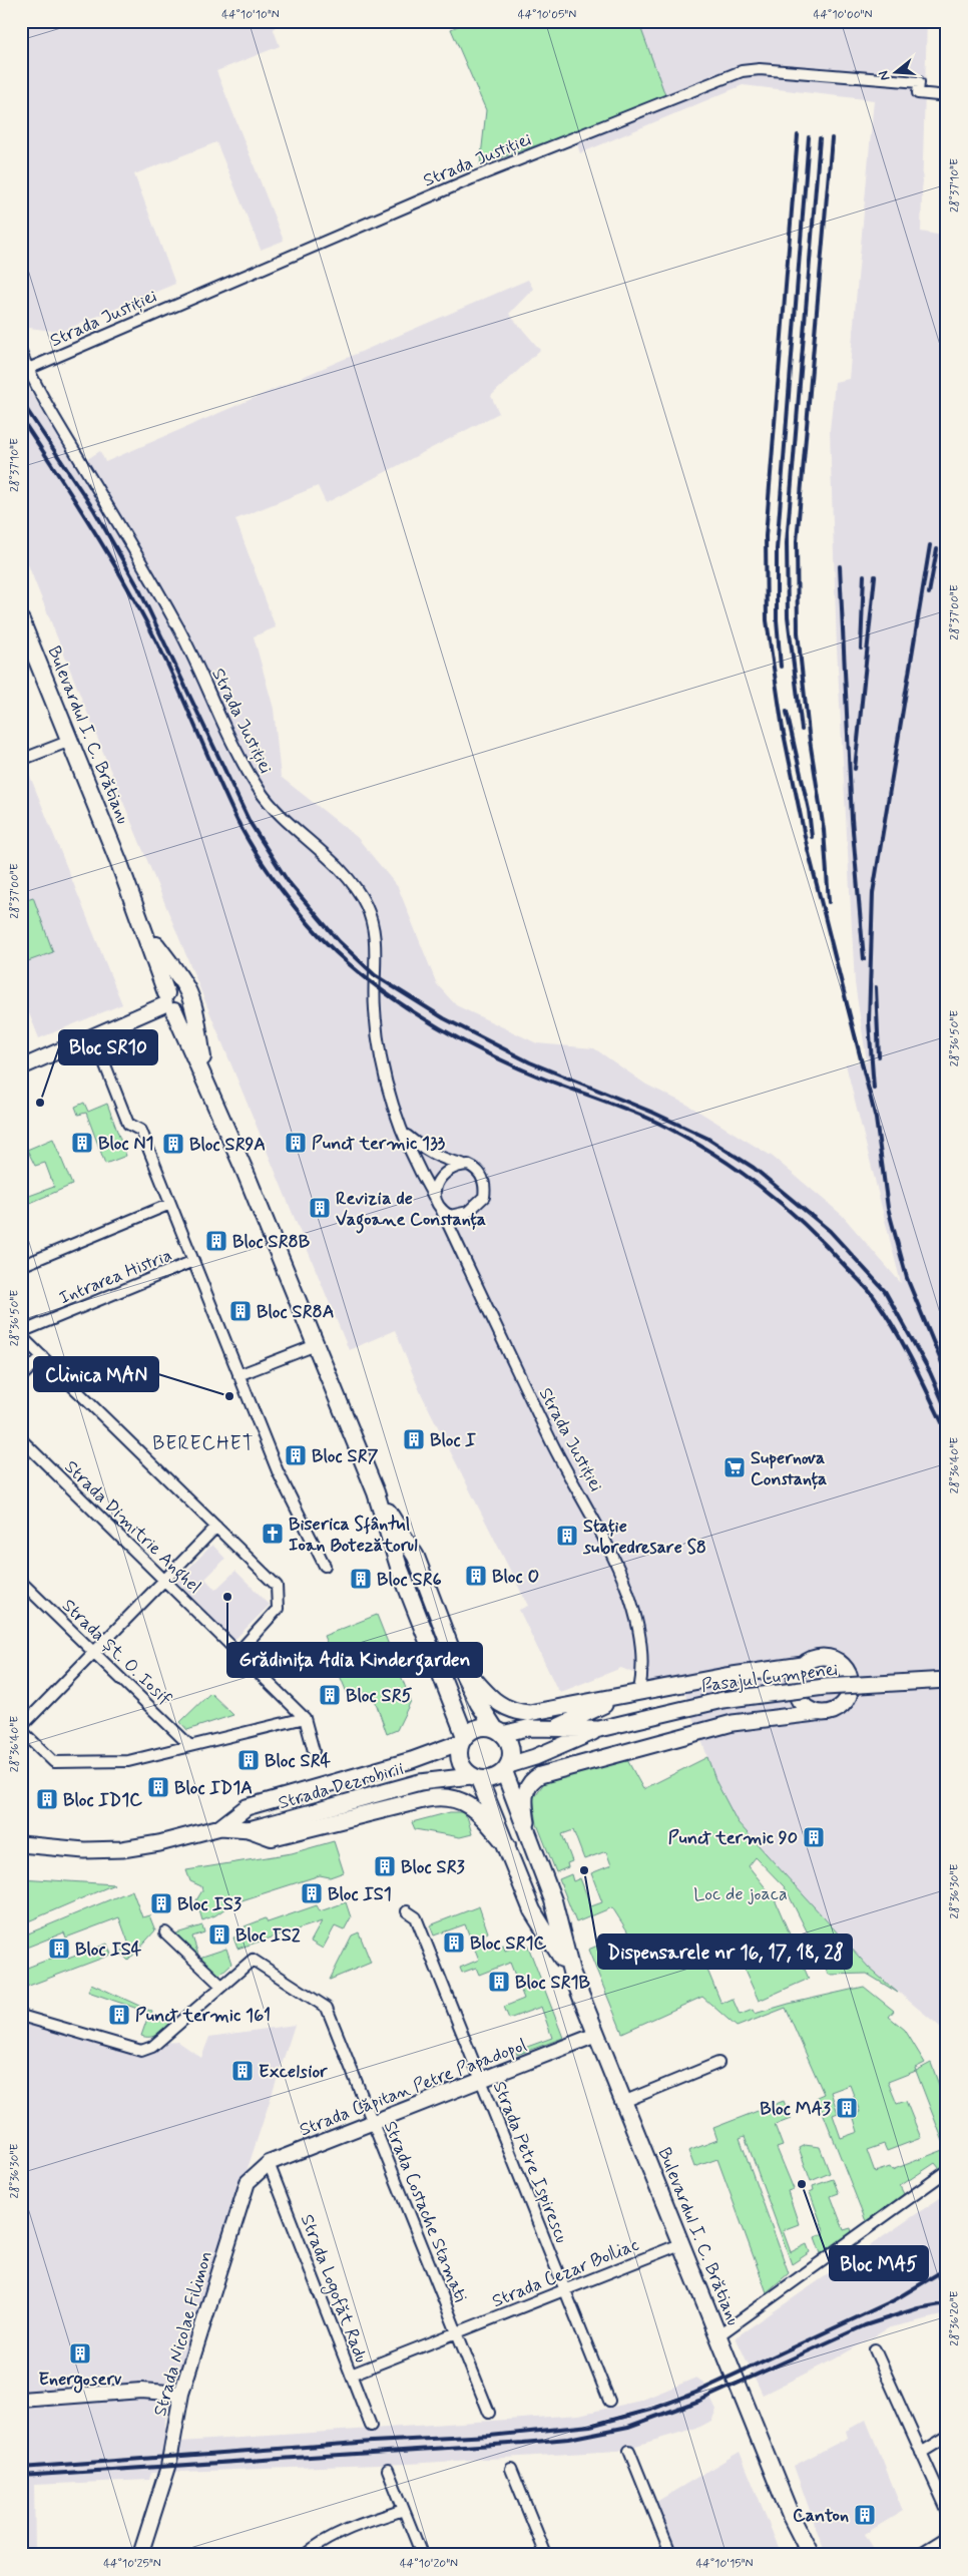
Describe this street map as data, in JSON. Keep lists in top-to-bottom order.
{
  "streets": {
    "main road": ["Bulevardul I. C. Brătianu", "Pasajul Cumpenei", "Strada Dezrobirii"],
    "street": [
      "Strada Justiției",
      "Intrarea Histria",
      "Strada Dimitrie Anghel",
      "Strada Șt. O. Iosif",
      "Strada Căpitan Petre Papadopol",
      "Strada Petre Ispirescu",
      "Strada Costache Stamati",
      "Strada Cezar Bolliac",
      "Strada Logofăt Radu",
      "Strada Nicolae Filimon"
    ]
  },
  "crossings": [
    ["Bulevardul I. C. Brătianu", "Strada Dezrobirii"],
    ["Bulevardul I. C. Brătianu", "Strada Căpitan Petre Papadopol"],
    ["Bulevardul I. C. Brătianu", "Strada Cezar Bolliac"],
    ["Strada Căpitan Petre Papadopol", "Strada Petre Ispirescu"],
    ["Strada Căpitan Petre Papadopol", "Strada Costache Stamati"],
    ["Strada Căpitan Petre Papadopol", "Strada Logofăt Radu"],
    ["Strada Căpitan Petre Papadopol", "Strada Nicolae Filimon"],
    ["Strada Petre Ispirescu", "Strada Cezar Bolliac"],
    ["Strada Costache Stamati", "Strada Cezar Bolliac"],
    ["Strada Cezar Bolliac", "Strada Logofăt Radu"]
  ],
  "districts": ["BERECHET"],
  "parks": ["Loc de joaca"],
  "places": {
    "other": [
      "Bloc SR10",
      "Clinica MAN",
      "Grădinița Adia Kindergarden",
      "Dispensarele nr 16, 17, 18, 28",
      "Bloc MA5"
    ],
    "building": [
      "Bloc N1",
      "Punct termic 133",
      "Bloc SR9A",
      "Revizia de Vagoane Constanța",
      "Bloc SR8B",
      "Bloc SR8A",
      "Bloc I",
      "Bloc SR7",
      "Stație subredresare S8",
      "Bloc O",
      "Bloc SR6",
      "Bloc SR5",
      "Bloc SR4",
      "Bloc ID1A",
      "Bloc ID1C",
      "Punct termic 90",
      "Bloc SR3",
      "Bloc IS1",
      "Bloc IS3",
      "Bloc IS2",
      "Bloc SR1C",
      "Bloc IS4",
      "Bloc SR1B",
      "Punct termic 161",
      "Excelsior",
      "Bloc MA3",
      "Energoserv",
      "Canton"
    ],
    "supermarket": ["Supernova Constanța"],
    "church": ["Biserica Sfântul Ioan Botezătorul"]
  },
  "north": "left",
  "coordinates": [
    "44°10'10\"N",
    "44°10'05\"N",
    "44°10'00\"N",
    "28°37'10\"E",
    "28°37'00\"E",
    "28°36'50\"E",
    "28°36'40\"E",
    "28°36'30\"E",
    "28°36'20\"E",
    "44°10'25\"N",
    "44°10'20\"N",
    "44°10'15\"N"
  ]
}
